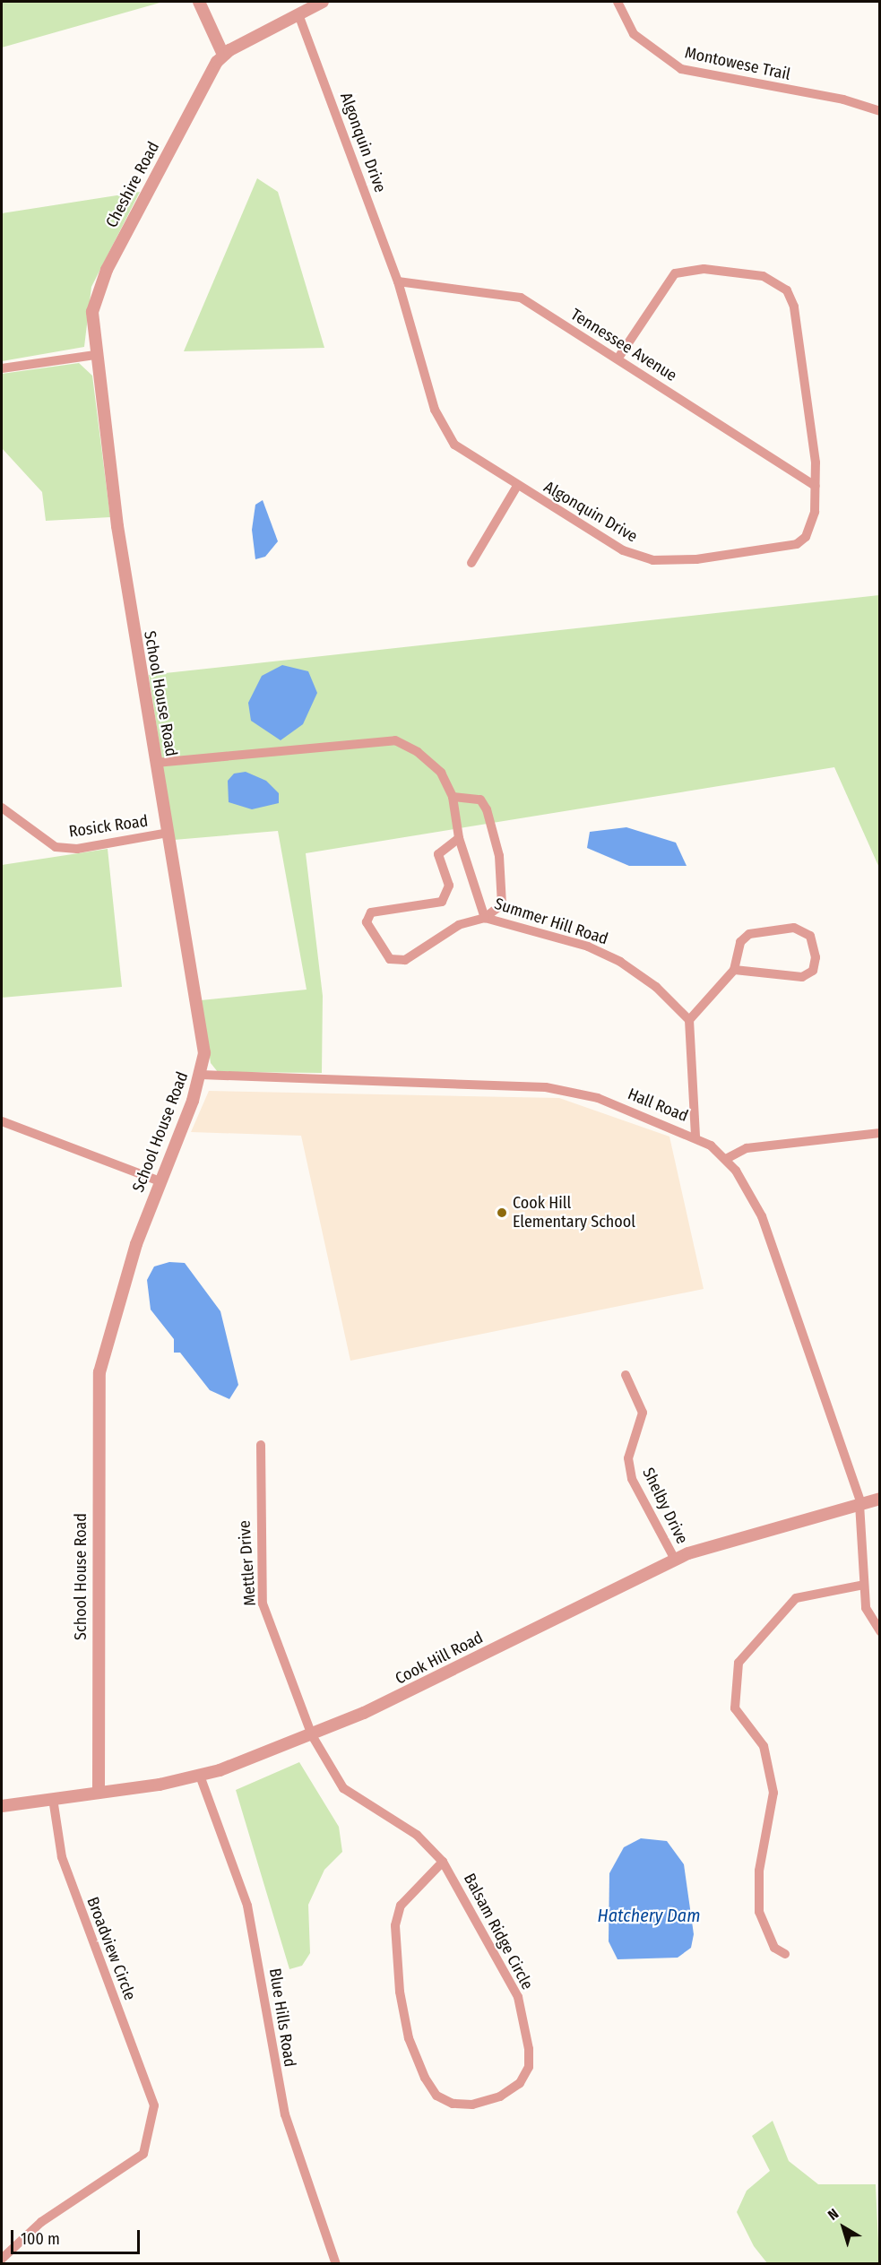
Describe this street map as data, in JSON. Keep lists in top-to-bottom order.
{
  "streets": {
    "street": [
      "Montowese Trail",
      "Algonquin Drive",
      "Cheshire Road",
      "Tennessee Avenue",
      "School House Road",
      "Rosick Road",
      "Summer Hill Road",
      "Hall Road",
      "Shelby Drive",
      "Mettler Drive",
      "Cook Hill Road",
      "Balsam Ridge Circle",
      "Broadview Circle",
      "Blue Hills Road"
    ]
  },
  "crossings": [
    ["Algonquin Drive", "Tennessee Avenue"],
    ["Cheshire Road", "School House Road"],
    ["School House Road", "Rosick Road"],
    ["School House Road", "Summer Hill Road"],
    ["School House Road", "Hall Road"],
    ["School House Road", "Cook Hill Road"],
    ["Hall Road", "Cook Hill Road"],
    ["Shelby Drive", "Cook Hill Road"],
    ["Mettler Drive", "Cook Hill Road"],
    ["Mettler Drive", "Balsam Ridge Circle"],
    ["Cook Hill Road", "Balsam Ridge Circle"],
    ["Cook Hill Road", "Broadview Circle"],
    ["Cook Hill Road", "Blue Hills Road"]
  ],
  "water": ["Hatchery Dam"],
  "places": ["Cook Hill Elementary School"],
  "scale_bar": "100 m",
  "north": "top left"
}
